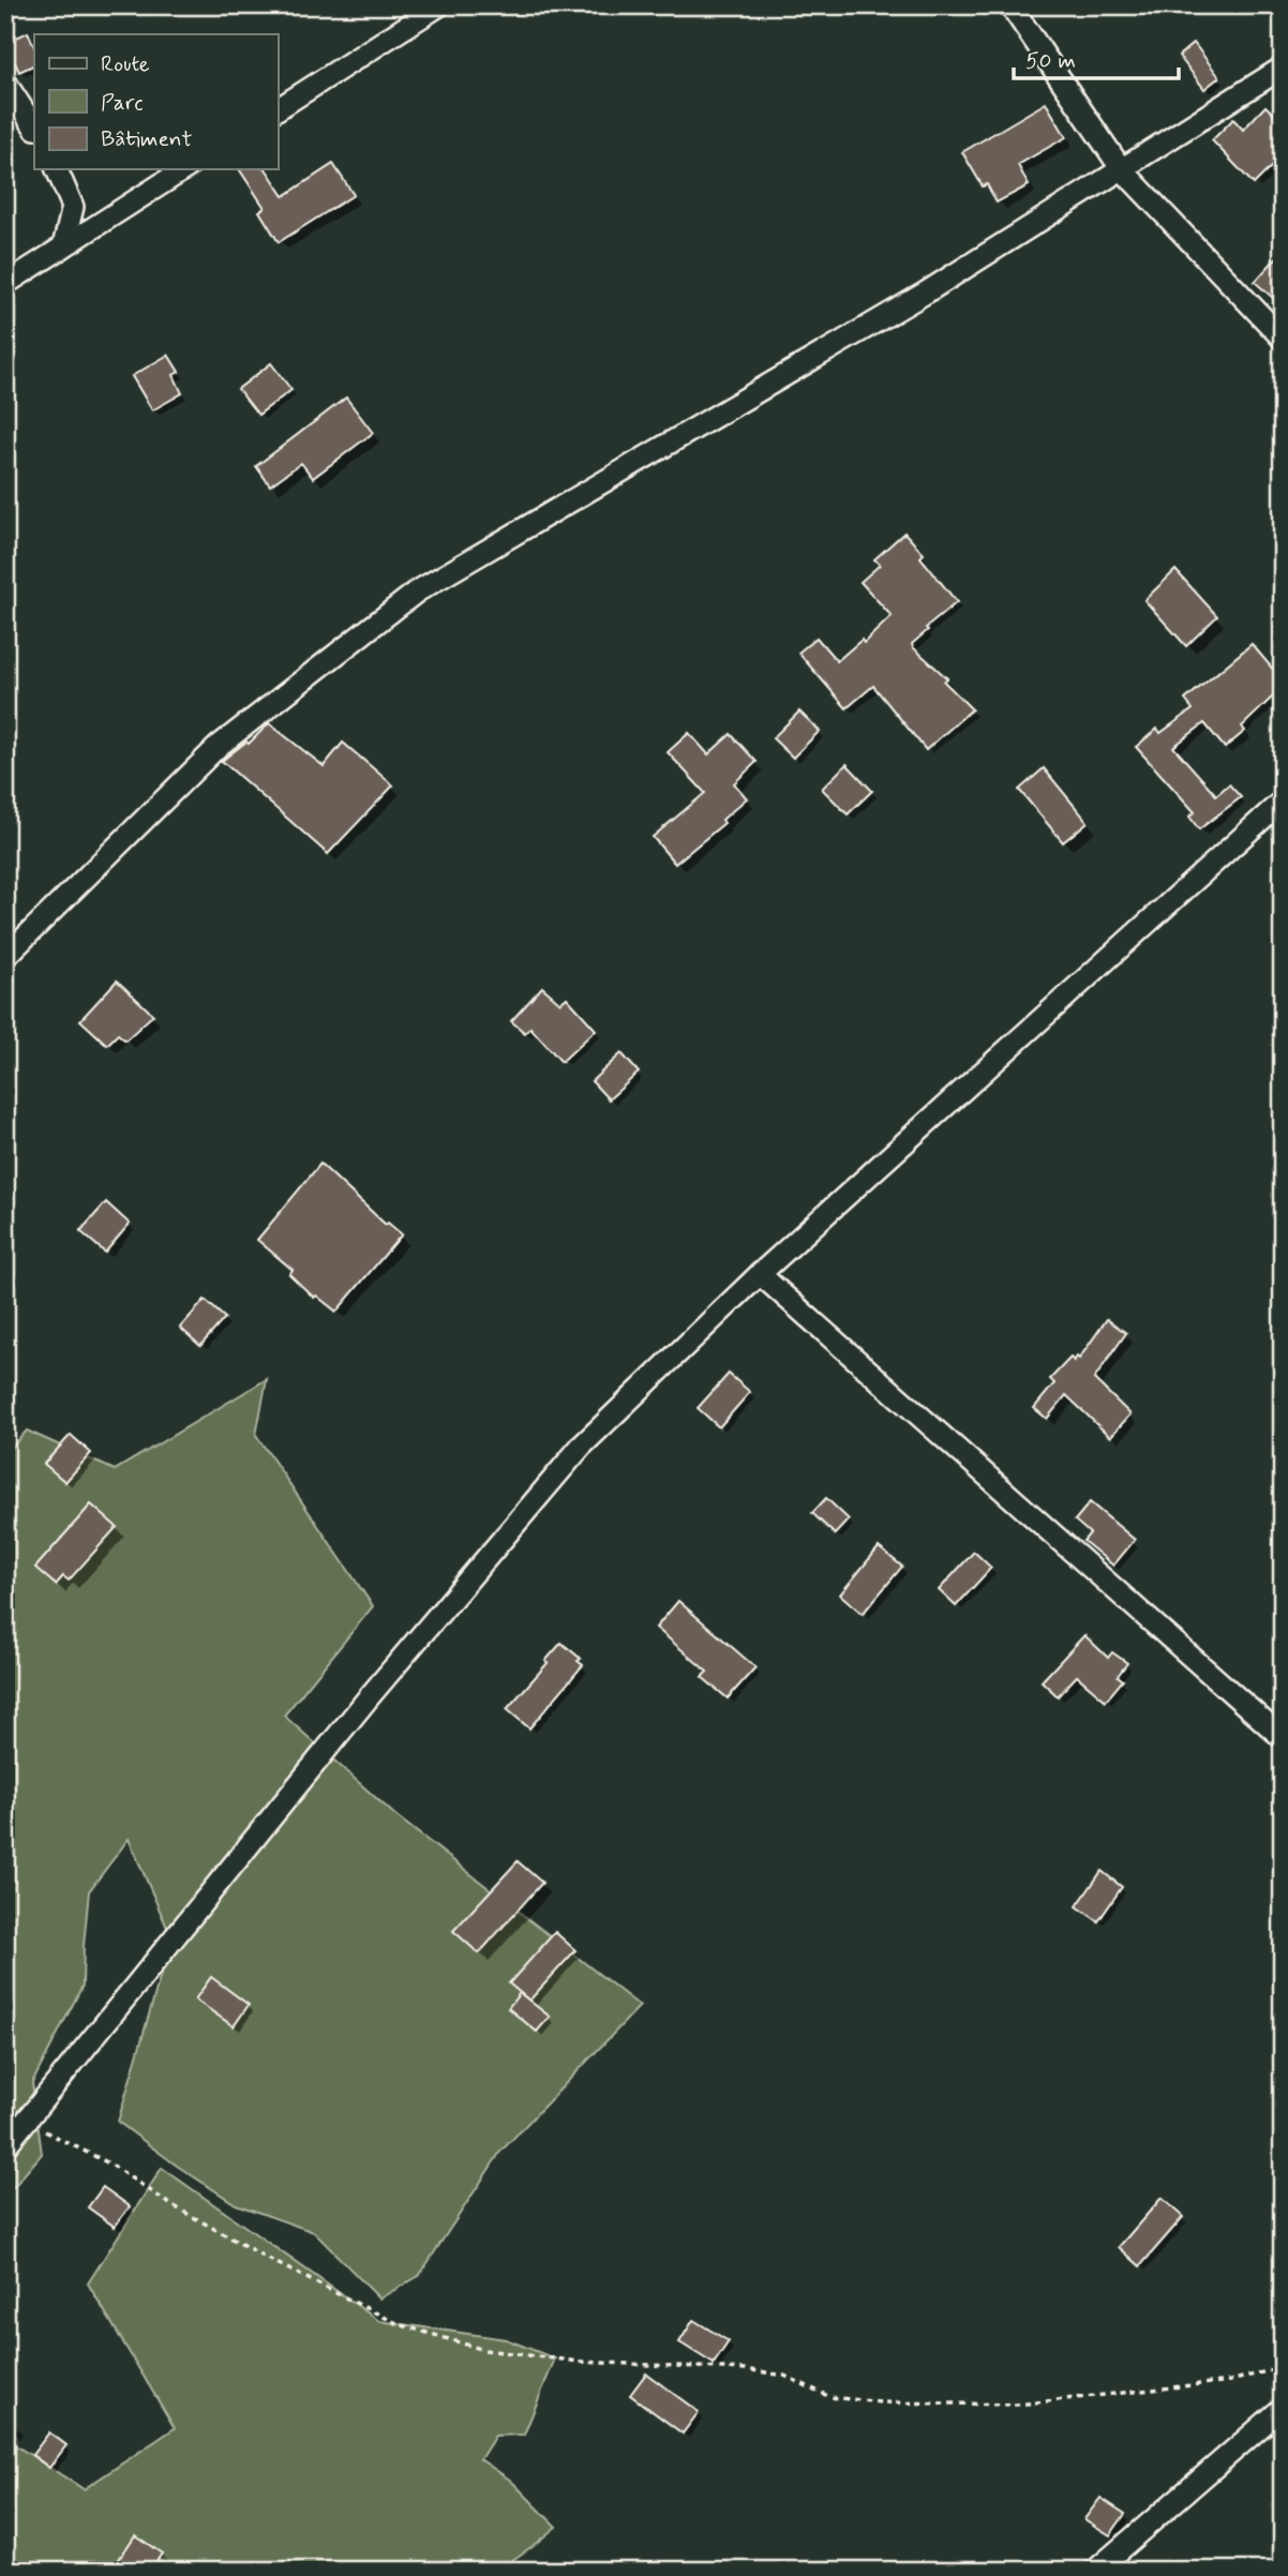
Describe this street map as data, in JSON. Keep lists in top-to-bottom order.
{
  "legend": ["Route", "Parc", "Bâtiment"],
  "scale_bar": "50 m"
}
